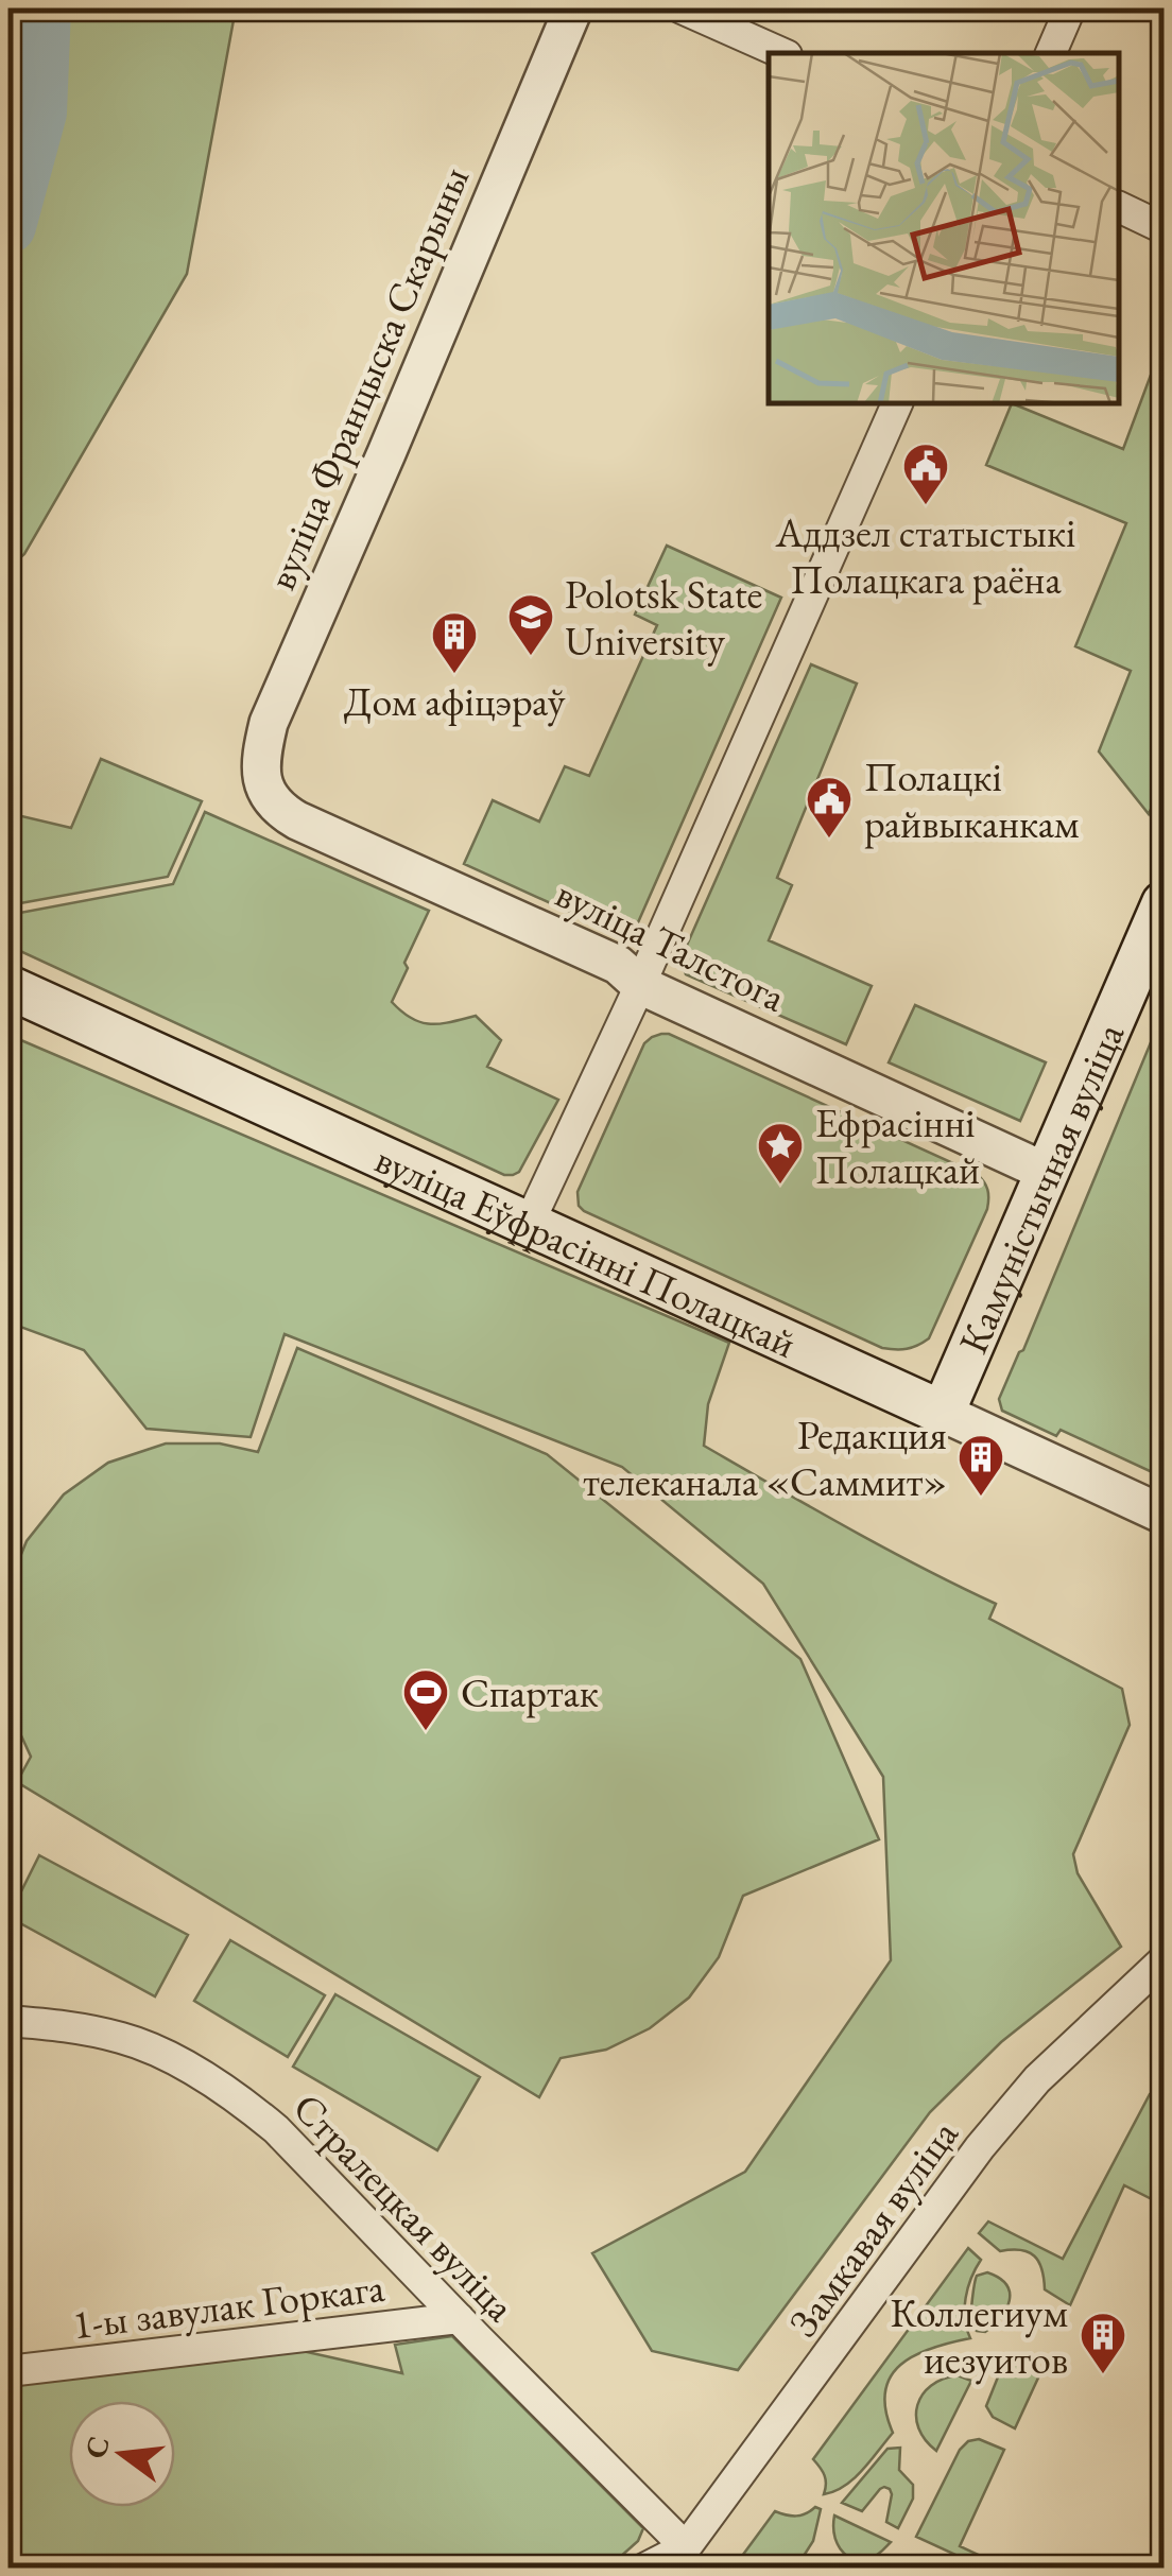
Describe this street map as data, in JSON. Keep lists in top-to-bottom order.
{
  "streets": {
    "main road": ["Камуністычная вуліца", "вуліца Еўфрасінні Полацкай"],
    "street": [
      "вуліца Францыска Скарыны",
      "вуліца Талстога",
      "Стралецкая вуліца",
      "Замкавая вуліца",
      "1-ы завулак Горкага"
    ]
  },
  "crossings": [
    ["вуліца Францыска Скарыны", "вуліца Талстога"],
    ["вуліца Талстога", "Камуністычная вуліца"],
    ["Камуністычная вуліца", "вуліца Еўфрасінні Полацкай"],
    ["Стралецкая вуліца", "Замкавая вуліца"],
    ["Стралецкая вуліца", "1-ы завулак Горкага"]
  ],
  "places": {
    "public building": ["Аддзел статыстыкі Полацкага раёна", "Полацкі райвыканкам"],
    "school or university": ["Polotsk State University"],
    "building": ["Дом афіцэраў", "Редакция телеканала «Саммит»", "Коллегиум иезуитов"],
    "place": ["Ефрасінні Полацкай"],
    "sports": ["Спартак"]
  },
  "north": "left"
}
